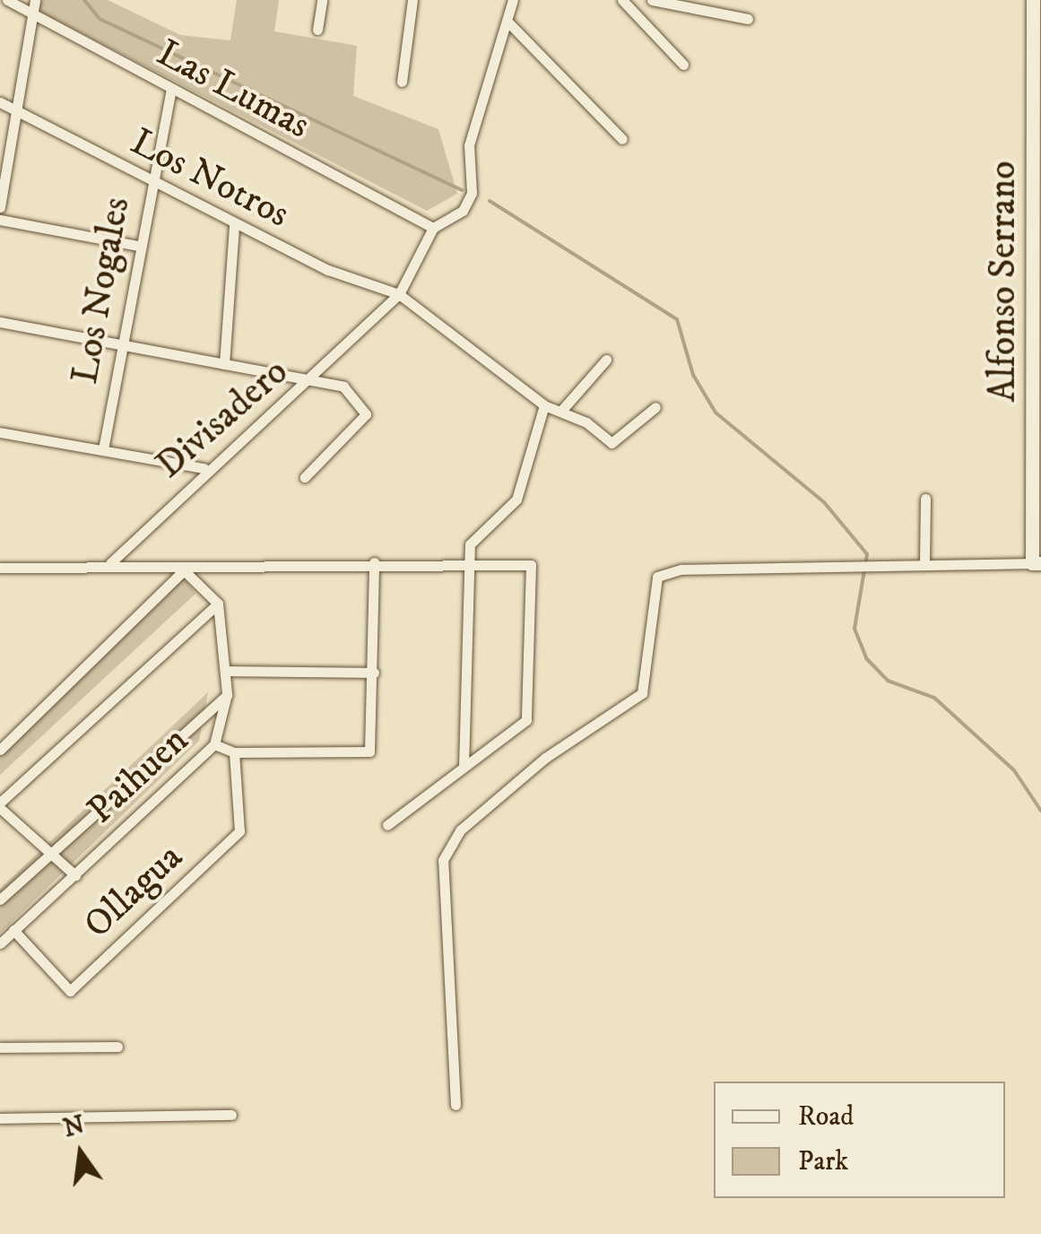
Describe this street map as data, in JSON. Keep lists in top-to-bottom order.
{
  "streets": {
    "street": [
      "Las Lumas",
      "Los Notros",
      "Alfonso Serrano",
      "Los Nogales",
      "Divisadero",
      "Paihuen",
      "Ollagua"
    ]
  },
  "crossings": [
    ["Las Lumas", "Los Nogales"],
    ["Las Lumas", "Divisadero"],
    ["Los Notros", "Los Nogales"],
    ["Los Notros", "Divisadero"],
    ["Paihuen", "Ollagua"]
  ],
  "legend": ["Road", "Park"],
  "north": "top"
}
